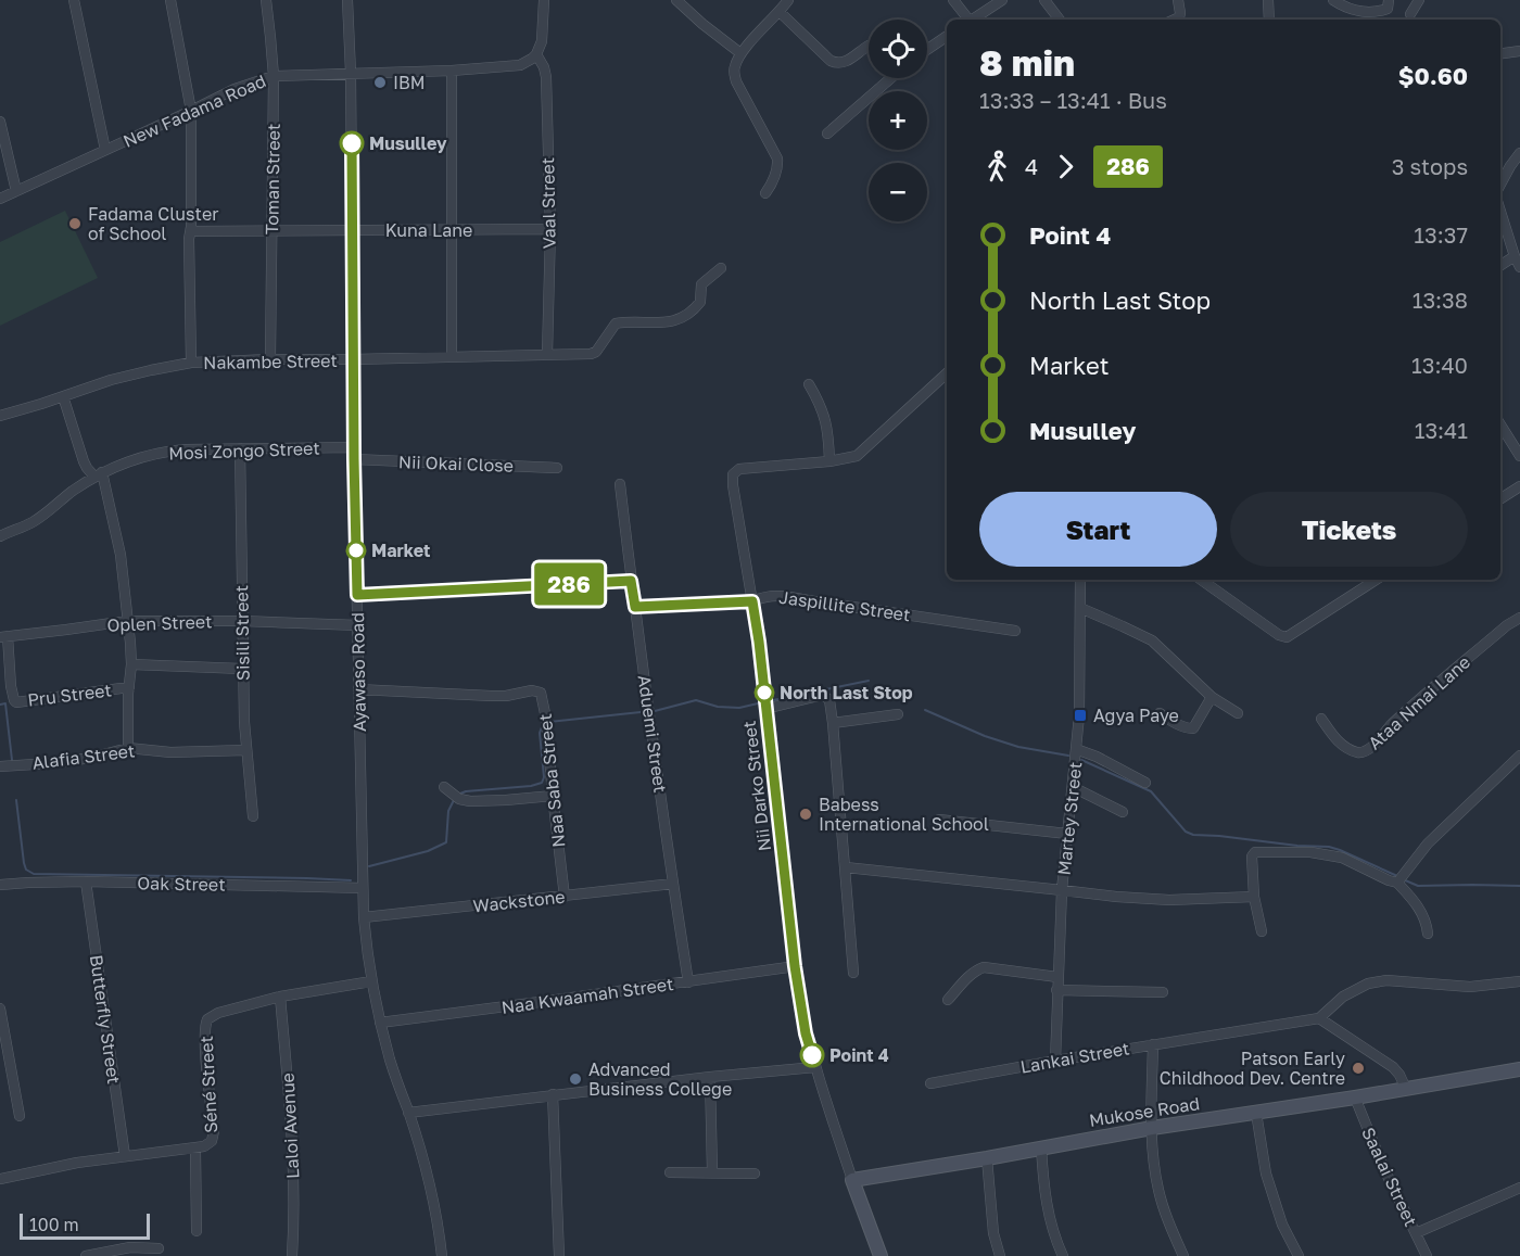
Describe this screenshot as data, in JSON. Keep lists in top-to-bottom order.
{
  "streets": {
    "street": [
      "New Fadama Road",
      "Toman Street",
      "Vaal Street",
      "Kuna Lane",
      "Nakambe Street",
      "Mosi Zongo Street",
      "Nii Okai Close",
      "Jaspillite Street",
      "Oplen Street",
      "Sisili Street",
      "Ayawaso Road",
      "Pru Street",
      "Ataa Nmai Lane",
      "Aduemi Street",
      "Alafia Street",
      "Naa Saba Street",
      "Nii Darko Street",
      "Martey Street",
      "Oak Street",
      "Wackstone",
      "Naa Kwaamah Street",
      "Butterfly Street",
      "Lankai Street",
      "Séné Street",
      "Mukose Road",
      "Laloi Avenue",
      "Saalai Street"
    ]
  },
  "crossings": [
    ["New Fadama Road", "Toman Street"],
    ["New Fadama Road", "Vaal Street"],
    ["New Fadama Road", "Ayawaso Road"],
    ["Toman Street", "Kuna Lane"],
    ["Toman Street", "Nakambe Street"],
    ["Vaal Street", "Kuna Lane"],
    ["Vaal Street", "Nakambe Street"],
    ["Kuna Lane", "Ayawaso Road"],
    ["Nakambe Street", "Ayawaso Road"],
    ["Mosi Zongo Street", "Sisili Street"],
    ["Mosi Zongo Street", "Ayawaso Road"],
    ["Nii Okai Close", "Ayawaso Road"],
    ["Jaspillite Street", "Aduemi Street"],
    ["Jaspillite Street", "Nii Darko Street"],
    ["Oplen Street", "Sisili Street"],
    ["Oplen Street", "Ayawaso Road"],
    ["Oplen Street", "Pru Street"],
    ["Sisili Street", "Alafia Street"],
    ["Ayawaso Road", "Naa Saba Street"],
    ["Ayawaso Road", "Oak Street"],
    ["Ayawaso Road", "Wackstone"],
    ["Ayawaso Road", "Naa Kwaamah Street"],
    ["Ayawaso Road", "Séné Street"],
    ["Aduemi Street", "Wackstone"],
    ["Aduemi Street", "Naa Kwaamah Street"],
    ["Naa Saba Street", "Wackstone"],
    ["Nii Darko Street", "Naa Kwaamah Street"],
    ["Nii Darko Street", "Mukose Road"],
    ["Martey Street", "Lankai Street"],
    ["Oak Street", "Butterfly Street"],
    ["Butterfly Street", "Séné Street"],
    ["Séné Street", "Laloi Avenue"],
    ["Mukose Road", "Saalai Street"]
  ],
  "places": {
    "other": [
      "IBM",
      "Musulley",
      "Fadama Cluster of School",
      "Market",
      "North Last Stop",
      "Babess International School",
      "Point 4",
      "Patson Early Childhood Dev. Centre",
      "Advanced Business College"
    ],
    "transit": ["Agya Paye"]
  },
  "lines": ["bus line 286"],
  "scale_bar": "100 m",
  "page": {
    "on_map": "286",
    "map_buttons": ["+", "−"],
    "heading": ["8 min", "13:33 – 13:41 · Bus", "$0.60"],
    "legs": ["4", "286", "3 stops"],
    "list": [
      {
        "name": "Point 4",
        "value": "13:37"
      },
      {
        "name": "North Last Stop",
        "value": "13:38"
      },
      {
        "name": "Market",
        "value": "13:40"
      },
      {
        "name": "Musulley",
        "value": "13:41"
      }
    ],
    "buttons": ["Start", "Tickets"],
    "scale": "100 m"
  }
}
